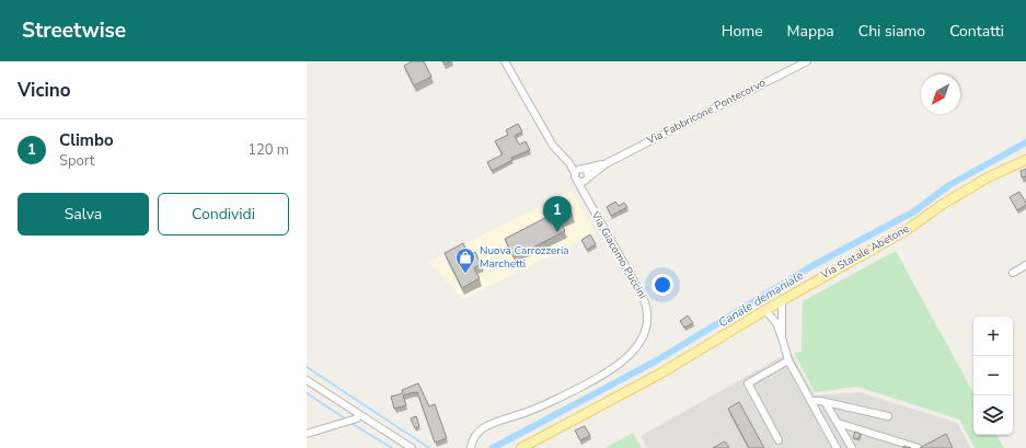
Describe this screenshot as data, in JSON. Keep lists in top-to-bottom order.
{
  "streets": {
    "main road": ["Via Statale Abetone"],
    "street": ["Via Fabbricone Pontecorvo", "Via Giacomo Puccini"]
  },
  "crossings": [
    ["Via Fabbricone Pontecorvo", "Via Giacomo Puccini"]
  ],
  "water": ["Canale demaniale"],
  "places": {
    "shop": ["Nuova Carrozzeria Marchetti"]
  },
  "north": "bottom left",
  "page": {
    "header": "Streetwise",
    "nav": [
      "Home",
      "Mappa",
      "Chi siamo",
      "Contatti"
    ],
    "heading": "Vicino",
    "list": [
      {
        "mark": "1",
        "name": "Climbo",
        "note": "Sport",
        "value": "120 m"
      }
    ],
    "buttons": ["Salva", "Condividi"],
    "pins": "1",
    "map_buttons": ["+", "−"]
  }
}
